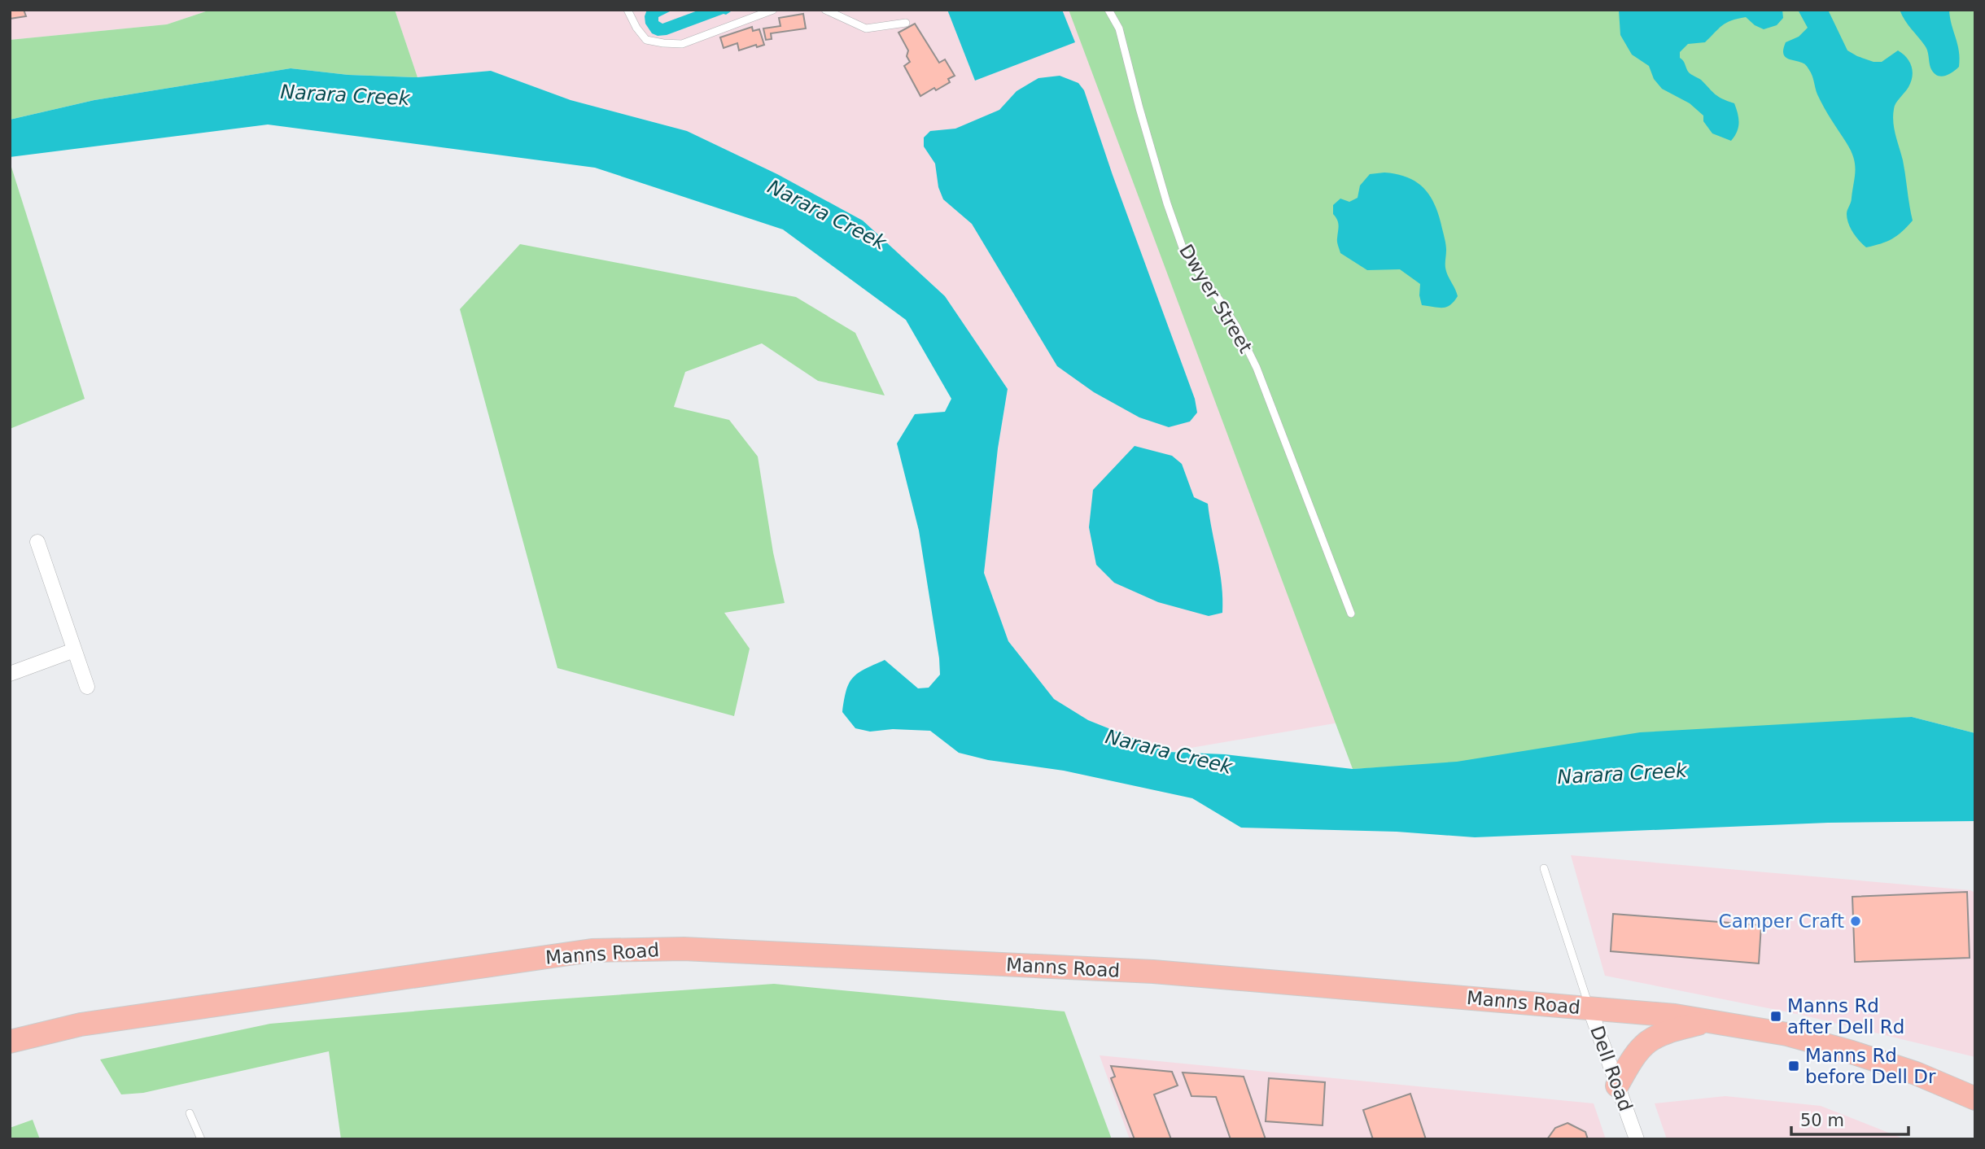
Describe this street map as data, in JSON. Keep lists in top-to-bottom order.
{
  "streets": {
    "main road": ["Manns Road"],
    "street": ["Dell Road"],
    "lane": ["Dwyer Street"]
  },
  "crossings": [
    ["Manns Road", "Dell Road"]
  ],
  "water": ["Narara Creek"],
  "places": {
    "other": ["Camper Craft"],
    "transit": ["Manns Rd after Dell Rd", "Manns Rd before Dell Dr"]
  },
  "scale_bar": "50 m"
}
